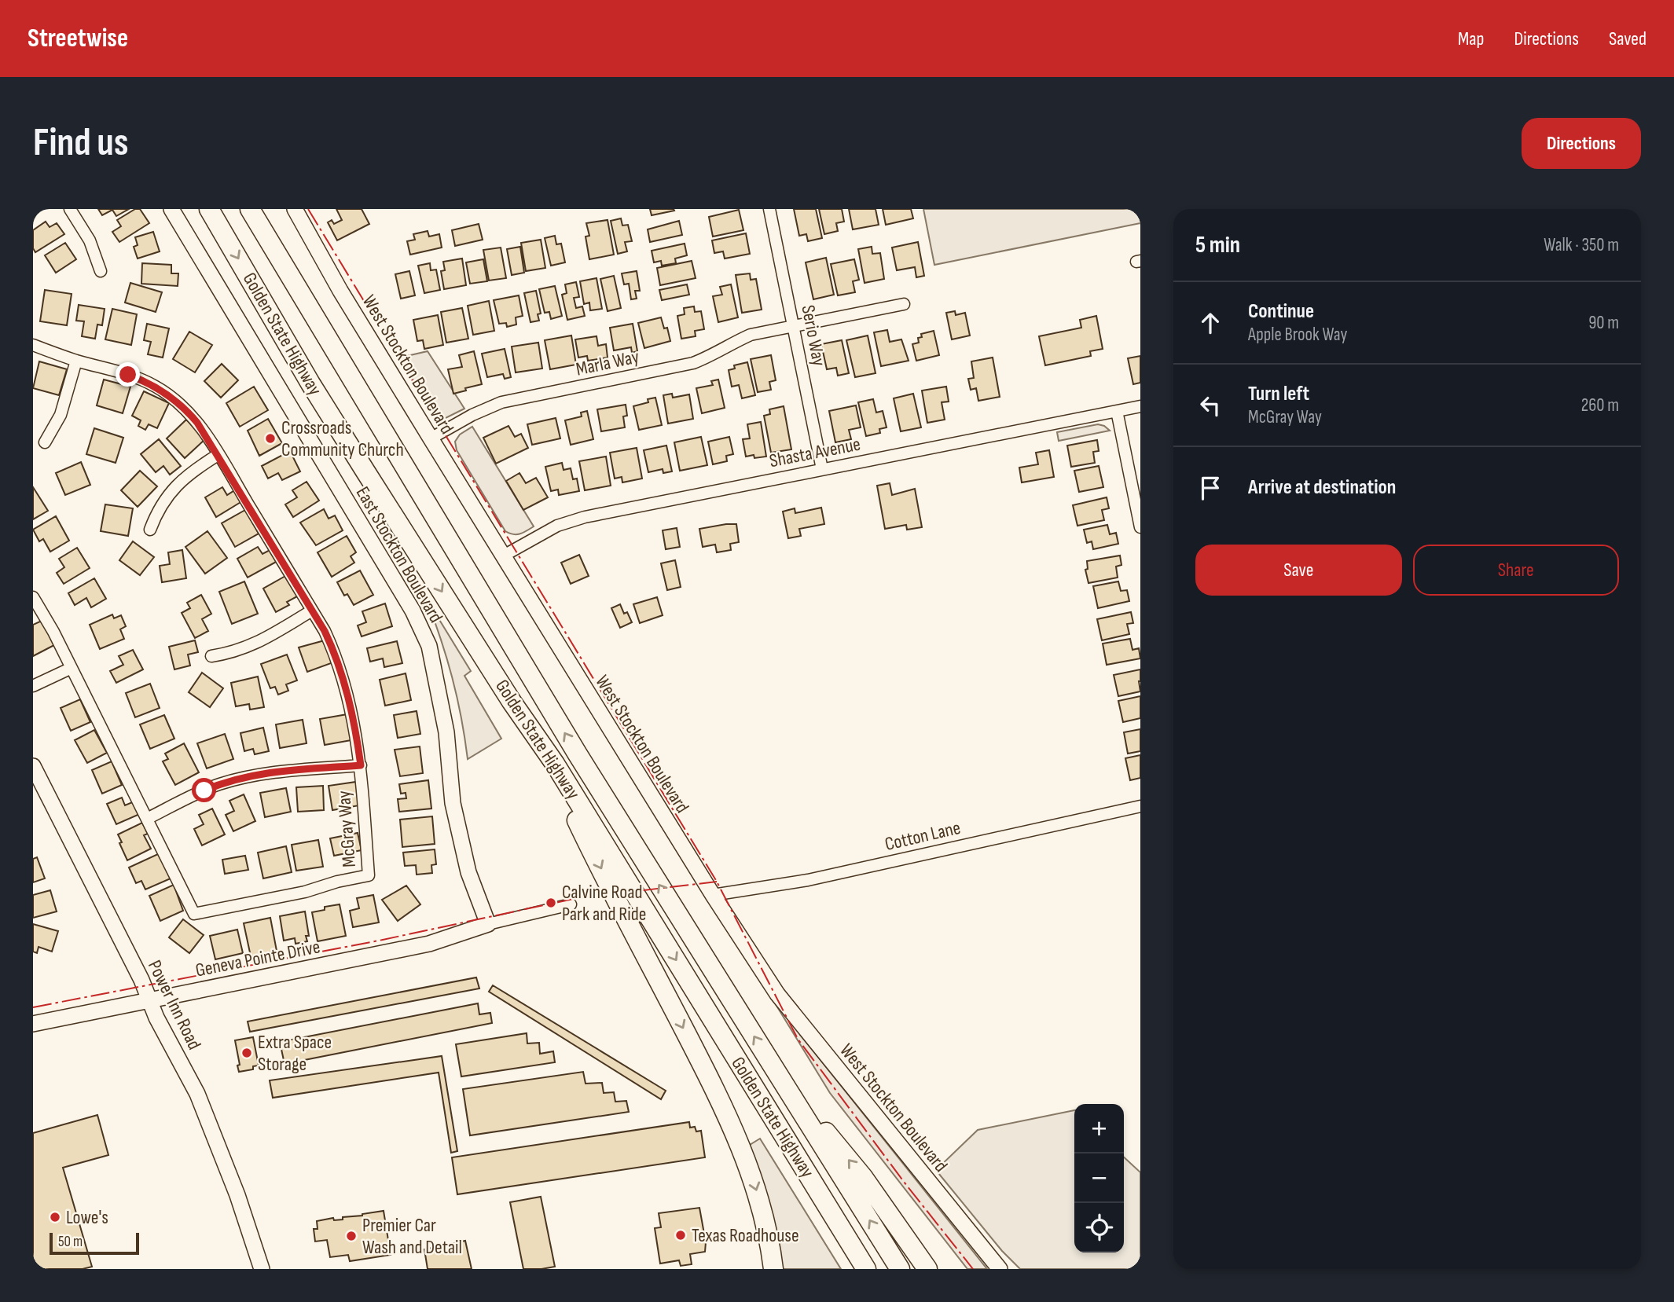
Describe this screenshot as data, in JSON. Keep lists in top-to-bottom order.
{
  "streets": {
    "highway": ["Golden State Highway"],
    "street": [
      "Serio Way",
      "Marla Way",
      "West Stockton Boulevard",
      "Shasta Avenue",
      "East Stockton Boulevard",
      "McGray Way",
      "Cotton Lane",
      "Geneva Pointe Drive",
      "Power Inn Road"
    ]
  },
  "crossings": [
    ["Serio Way", "Marla Way"],
    ["Serio Way", "Shasta Avenue"],
    ["Marla Way", "West Stockton Boulevard"],
    ["West Stockton Boulevard", "Shasta Avenue"],
    ["West Stockton Boulevard", "Cotton Lane"],
    ["East Stockton Boulevard", "Geneva Pointe Drive"],
    ["Geneva Pointe Drive", "Power Inn Road"]
  ],
  "places": [
    "Crossroads Community Church",
    "Calvine Road Park and Ride",
    "Extra Space Storage",
    "Lowe's",
    "Texas Roadhouse",
    "Premier Car Wash and Detail"
  ],
  "scale_bar": "50 m",
  "page": {
    "header": "Streetwise",
    "nav": ["Map", "Directions", "Saved"],
    "buttons": [
      "Directions",
      ["Save", "Share"]
    ],
    "title": "Find us",
    "heading": ["5 min", "Walk · 350 m"],
    "list": [
      ["Continue", "Apple Brook Way", "90 m"],
      ["Turn left", "McGray Way", "260 m"],
      "Arrive at destination"
    ],
    "map_buttons": ["+", "−"],
    "scale": "50 m"
  }
}
